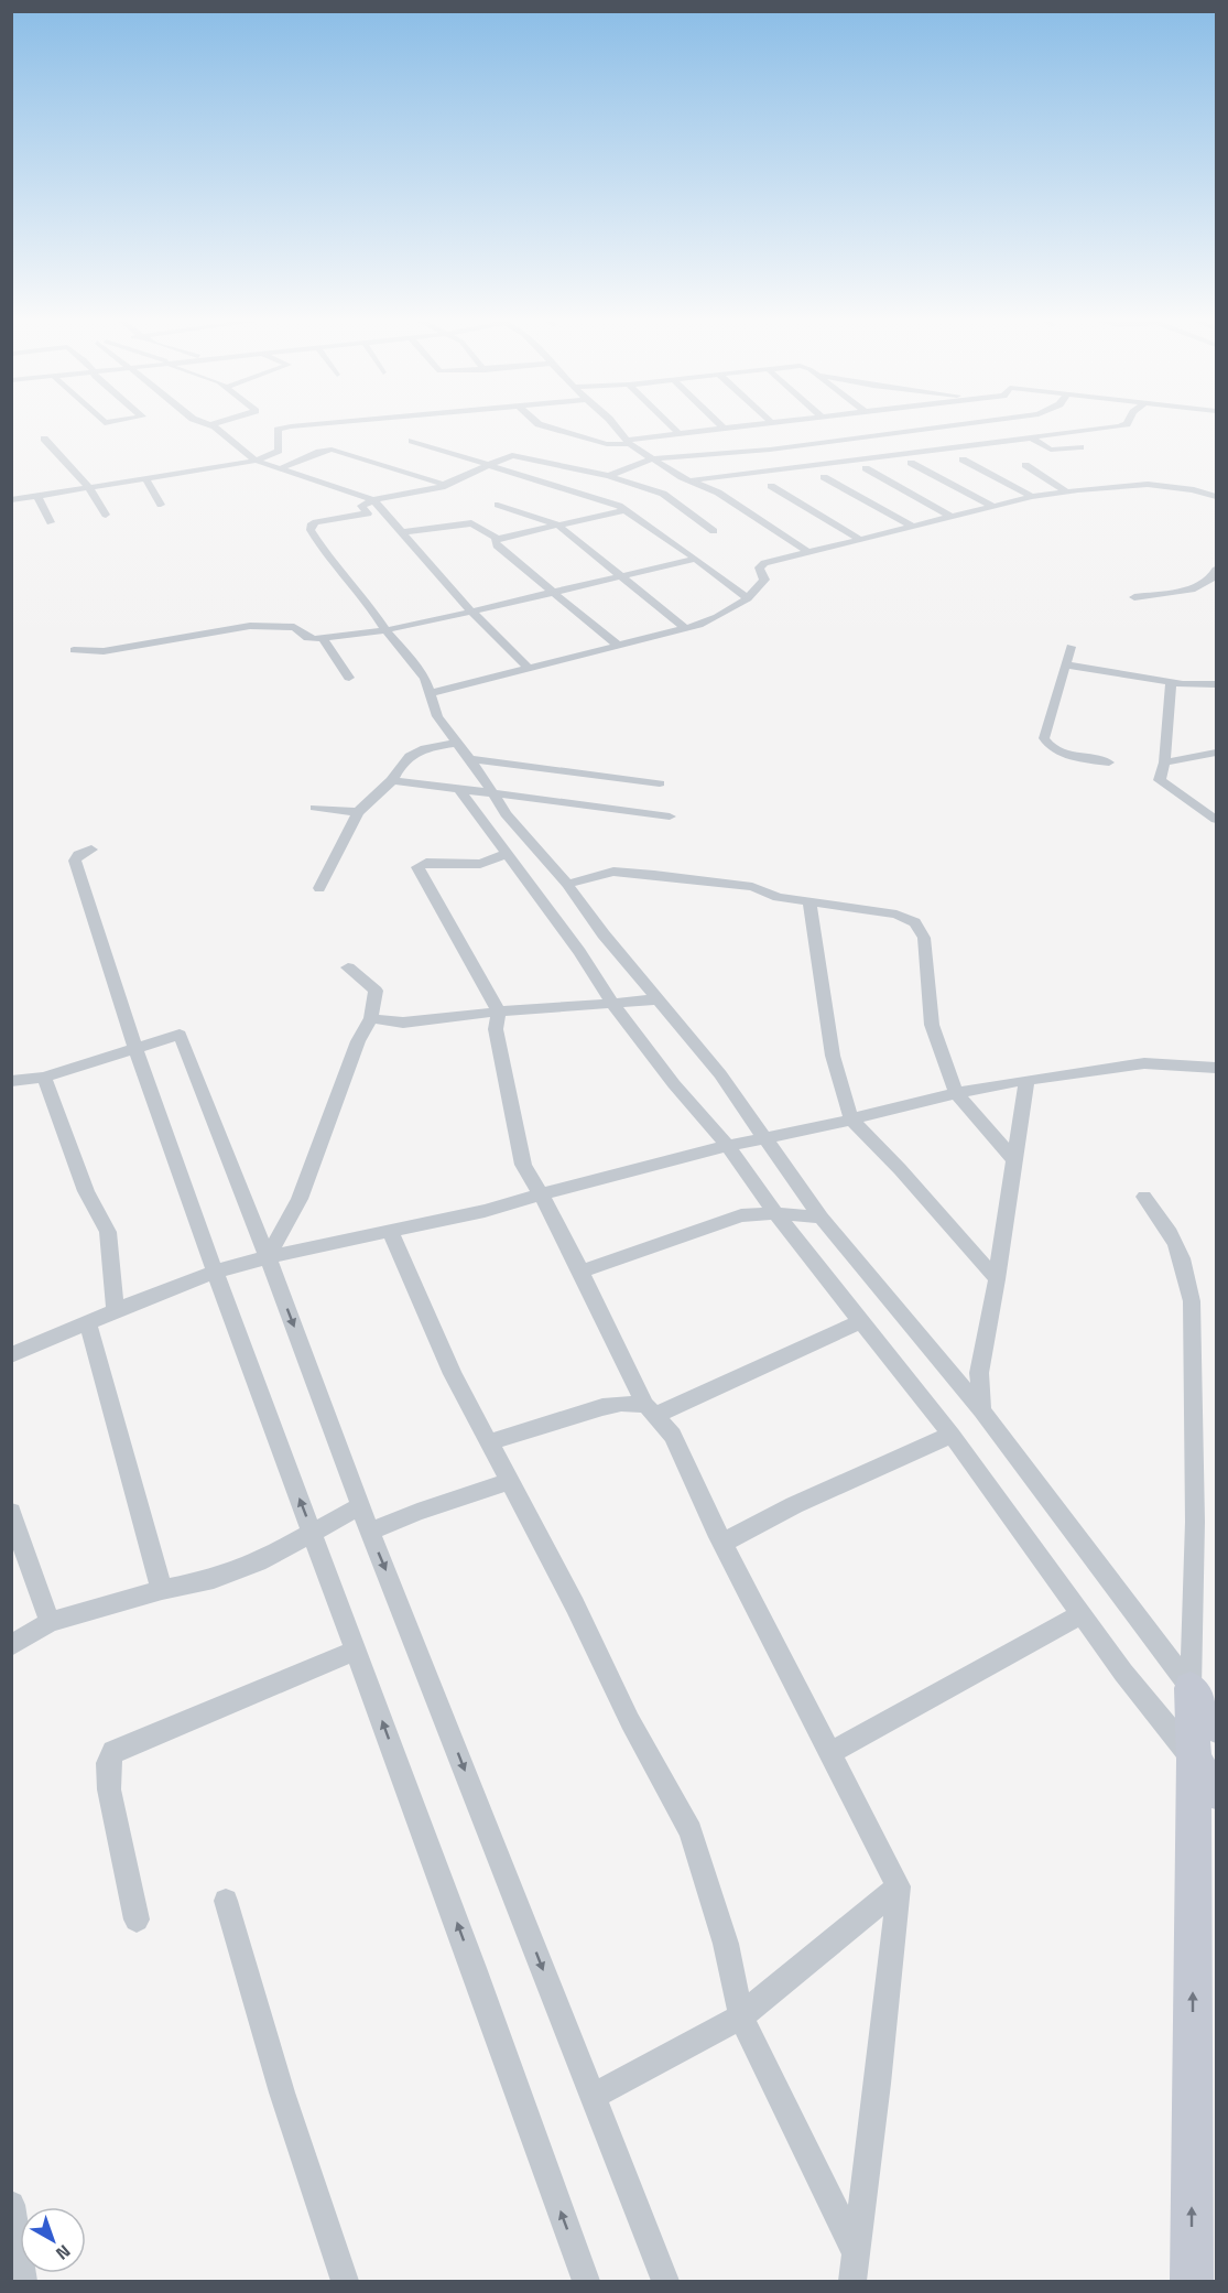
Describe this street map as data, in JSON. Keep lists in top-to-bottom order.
{
  "north": "bottom right"
}
